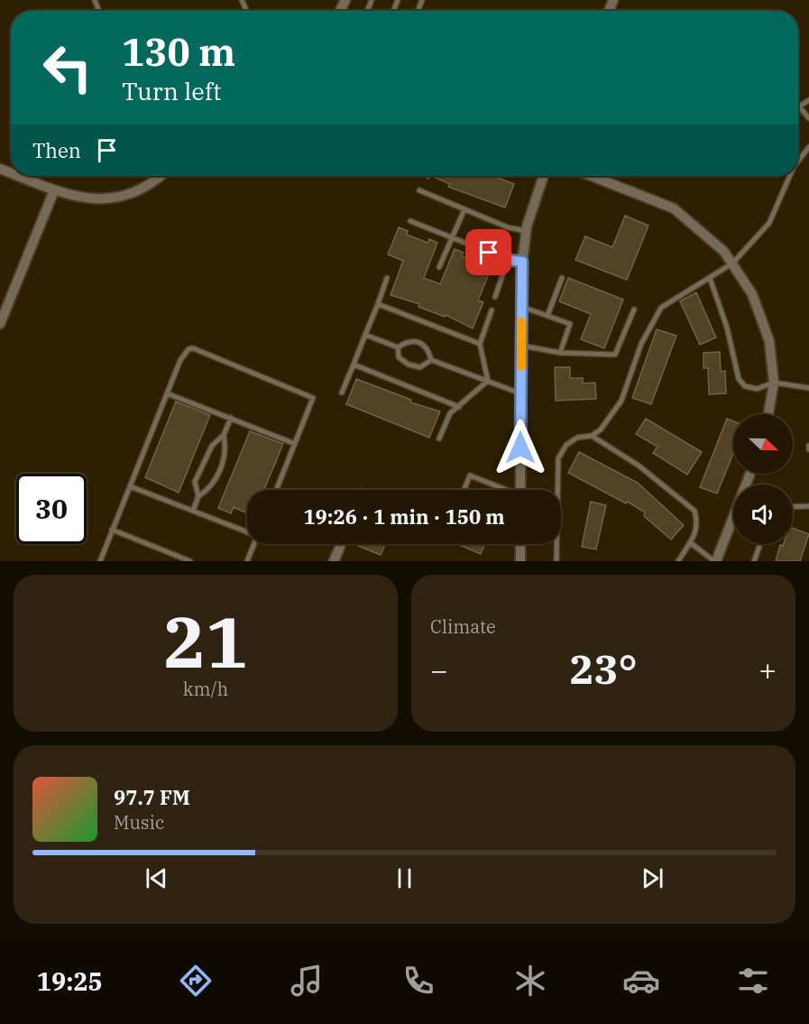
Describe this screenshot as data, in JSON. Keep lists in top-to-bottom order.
{
  "north": "right",
  "page": {
    "turn": ["130 m", "Turn left"],
    "then": "Then",
    "limit": "30",
    "trip": "19:26 · 1 min · 150 m",
    "tile": [
      ["21", "km/h"],
      "Climate"
    ],
    "heat": ["−", "23°", "+"],
    "song": ["97.7 FM", "Music"],
    "tabs": "19:25"
  }
}
